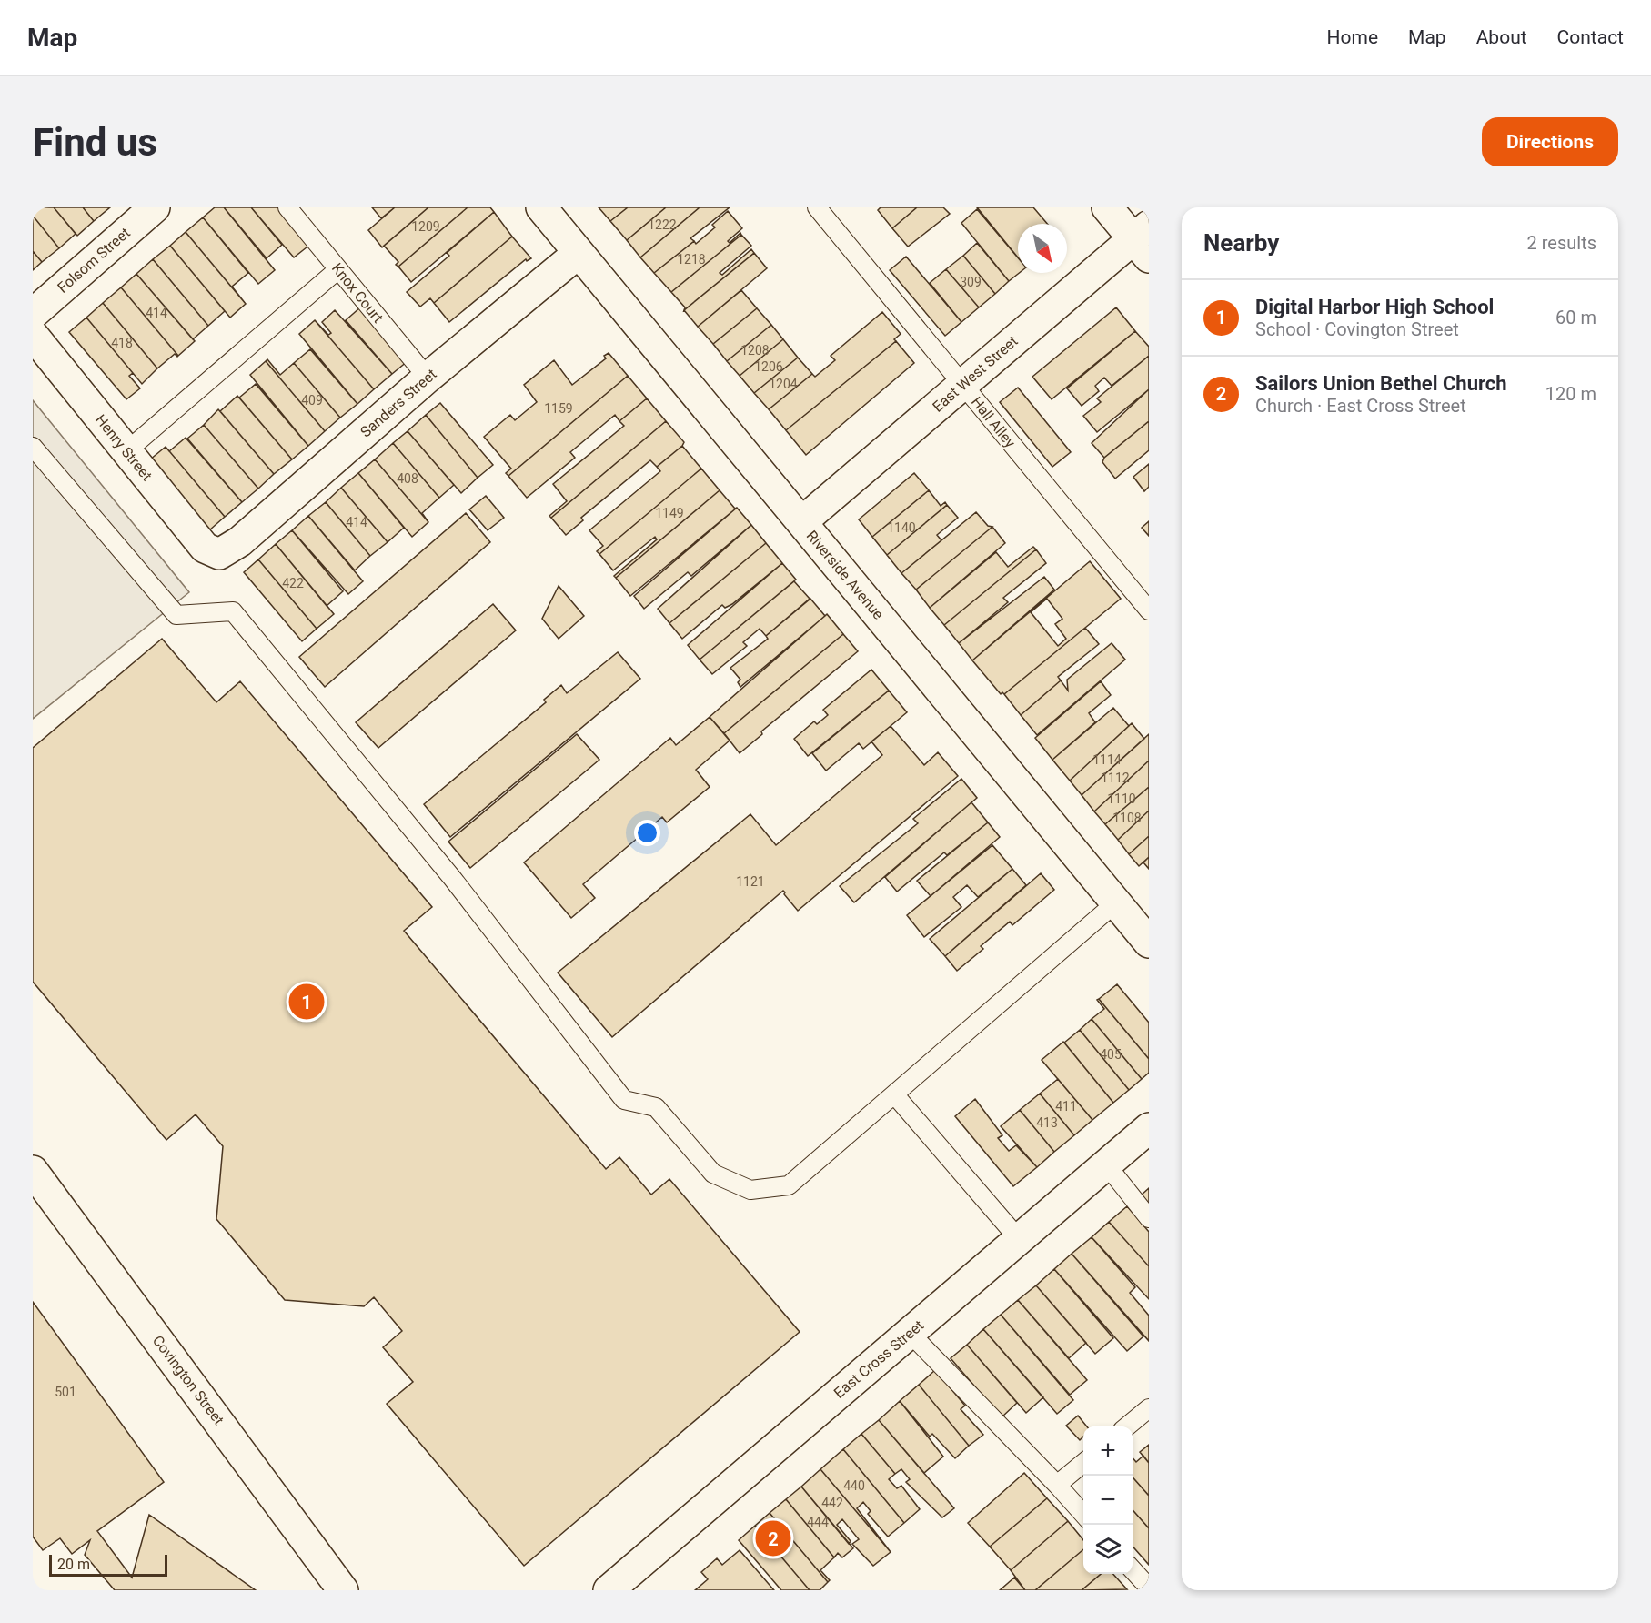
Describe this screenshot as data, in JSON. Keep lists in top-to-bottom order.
{
  "streets": {
    "street": [
      "Folsom Street",
      "East West Street",
      "Sanders Street",
      "Henry Street",
      "Riverside Avenue",
      "East Cross Street",
      "Covington Street"
    ],
    "lane": ["Knox Court", "Hall Alley"]
  },
  "crossings": [
    ["Knox Court", "Sanders Street"],
    ["East West Street", "Hall Alley"],
    ["East West Street", "Riverside Avenue"],
    ["Sanders Street", "Henry Street"],
    ["Sanders Street", "Riverside Avenue"]
  ],
  "house_numbers": [
    "1222",
    "1209",
    "1218",
    "309",
    "414",
    "418",
    "1208",
    "1206",
    "1204",
    "409",
    "1159",
    "408",
    "1149",
    "414",
    "1140",
    "422",
    "1114",
    "1112",
    "1110",
    "1108",
    "1121",
    "405",
    "411",
    "413",
    "501",
    "440",
    "442",
    "444"
  ],
  "scale_bar": "20 m",
  "north": "bottom right",
  "page": {
    "header": "Map",
    "nav": [
      "Home",
      "Map",
      "About",
      "Contact"
    ],
    "buttons": "Directions",
    "title": "Find us",
    "heading": ["Nearby", "2 results"],
    "list": [
      {
        "mark": "1",
        "name": "Digital Harbor High School",
        "note": "School · Covington Street",
        "value": "60 m"
      },
      {
        "mark": "2",
        "name": "Sailors Union Bethel Church",
        "note": "Church · East Cross Street",
        "value": "120 m"
      }
    ],
    "pins": ["1", "2"],
    "map_buttons": ["+", "−"],
    "scale": "20 m"
  }
}
